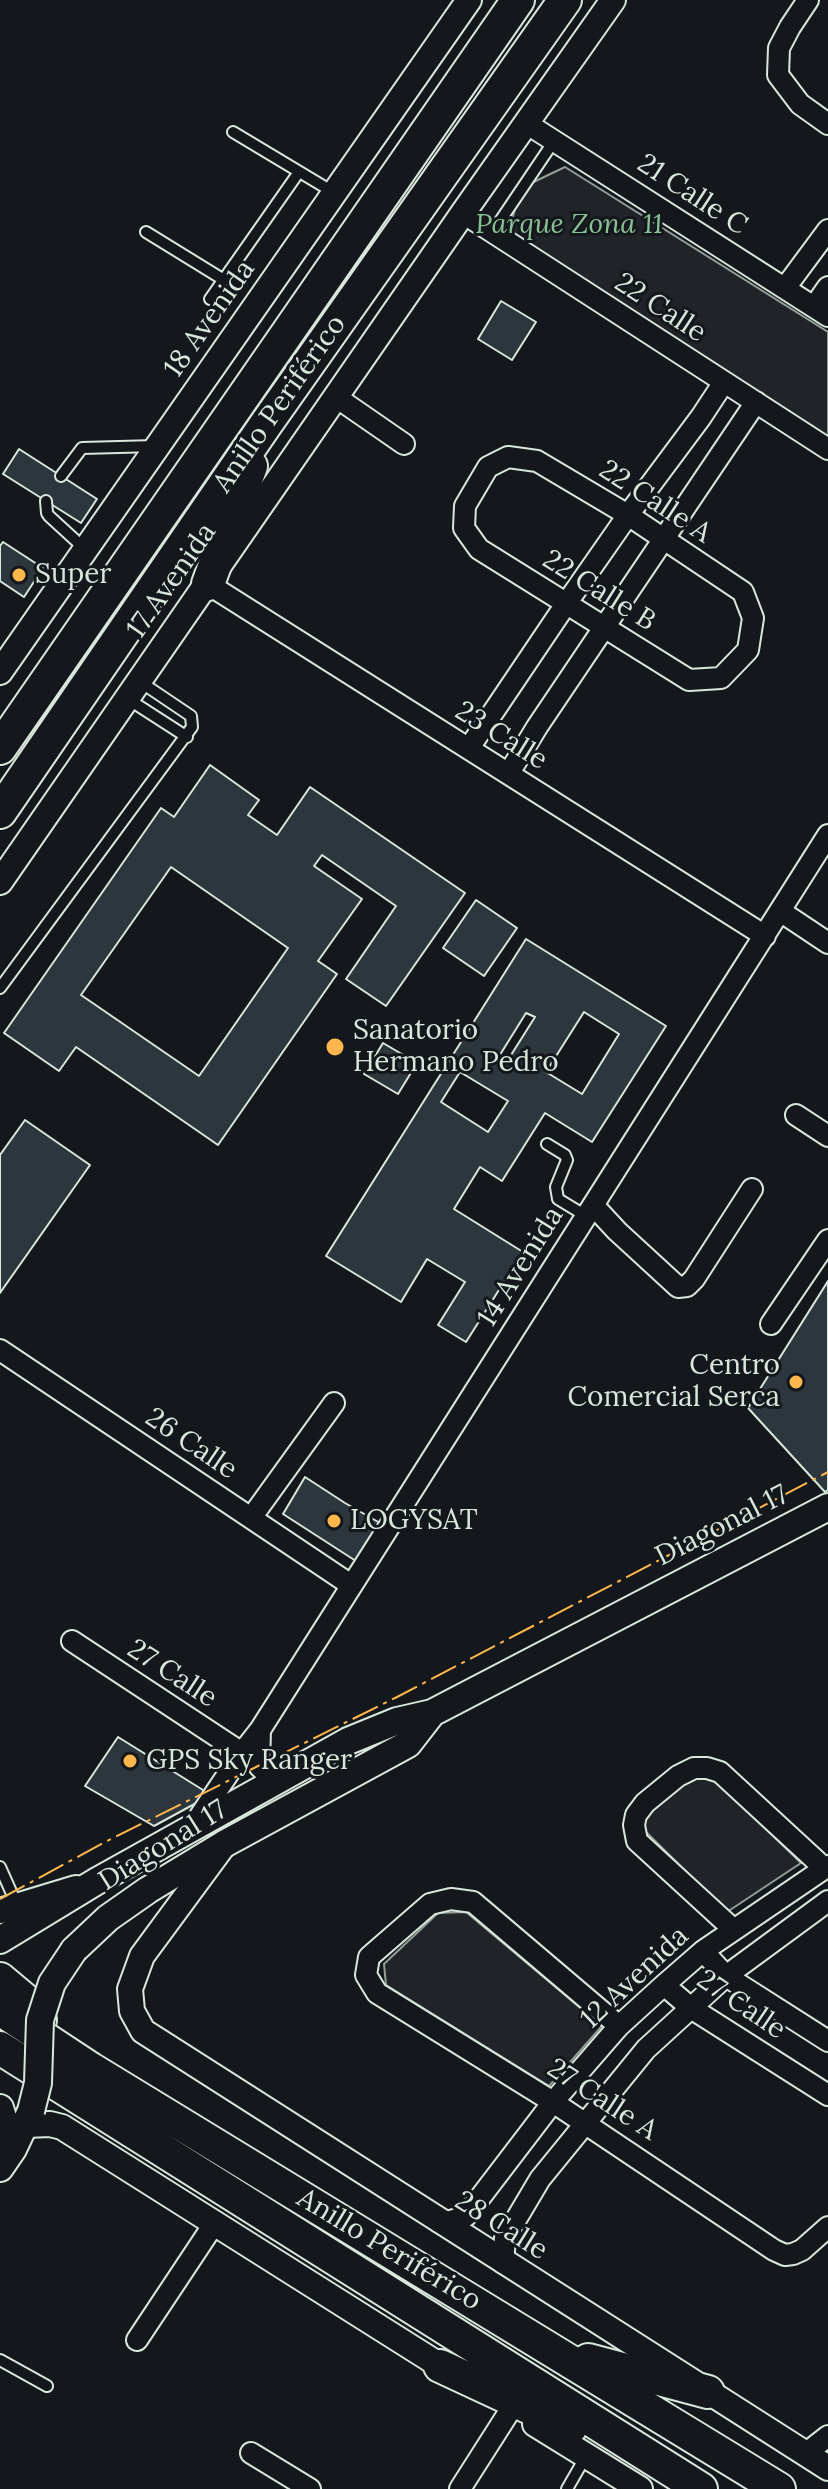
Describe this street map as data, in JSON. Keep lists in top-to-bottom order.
{
  "streets": {
    "highway": ["Anillo Periférico"],
    "main road": ["Diagonal 17"],
    "street": [
      "21 Calle C",
      "22 Calle",
      "18 Avenida",
      "22 Calle A",
      "17 Avenida",
      "22 Calle B",
      "23 Calle",
      "14 Avenida",
      "26 Calle",
      "27 Calle",
      "12 Avenida",
      "27 Calle A",
      "28 Calle"
    ]
  },
  "crossings": [
    ["21 Calle C", "17 Avenida"],
    ["22 Calle", "17 Avenida"],
    ["22 Calle A", "22 Calle B"],
    ["17 Avenida", "23 Calle"],
    ["23 Calle", "14 Avenida"],
    ["14 Avenida", "26 Calle"],
    ["14 Avenida", "Diagonal 17"],
    ["14 Avenida", "27 Calle"],
    ["Diagonal 17", "28 Calle"],
    ["27 Calle", "12 Avenida"],
    ["12 Avenida", "27 Calle A"],
    ["12 Avenida", "28 Calle"]
  ],
  "parks": ["Parque Zona 11"],
  "places": [
    "Super",
    "Sanatorio Hermano Pedro",
    "Centro Comercial Serca",
    "LOGYSAT",
    "GPS Sky Ranger"
  ]
}
